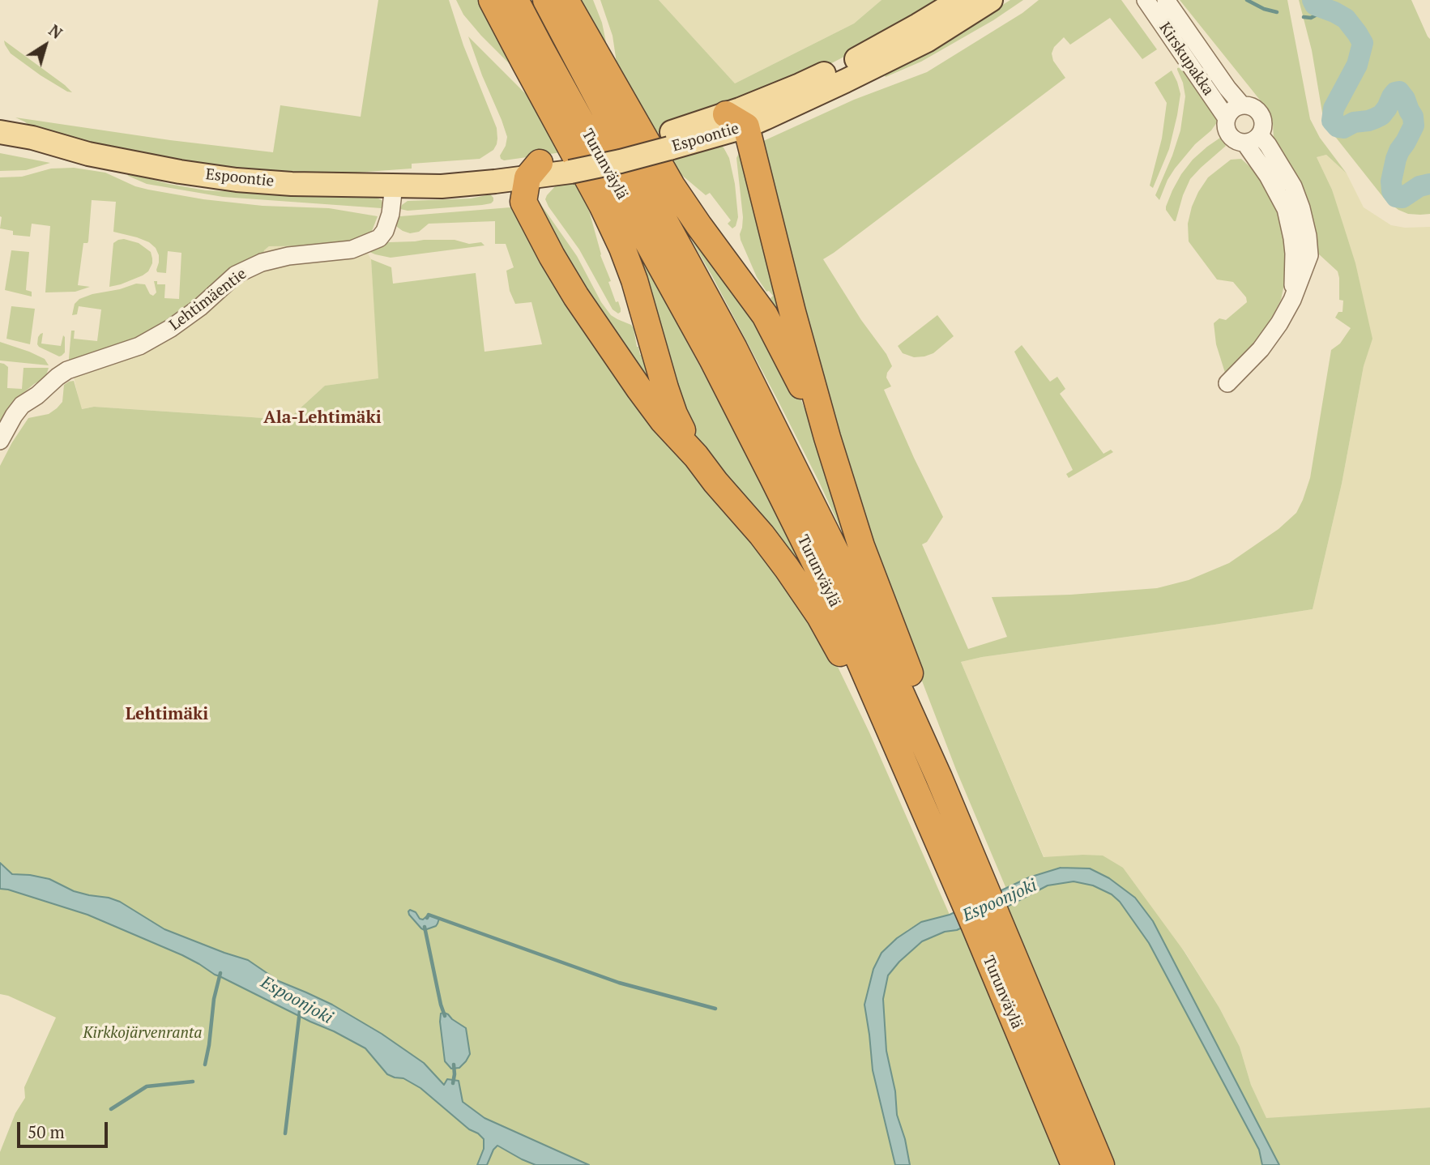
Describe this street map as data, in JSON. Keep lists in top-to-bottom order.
{
  "streets": {
    "highway": ["Turunväylä"],
    "main road": ["Espoontie"],
    "street": ["Kirskupakka", "Lehtimäentie"]
  },
  "crossings": [
    ["Espoontie", "Lehtimäentie"]
  ],
  "districts": ["Ala-Lehtimäki", "Lehtimäki"],
  "water": ["Espoonjoki"],
  "parks": ["Kirkkojärvenranta"],
  "scale_bar": "50 m",
  "north": "top right"
}
